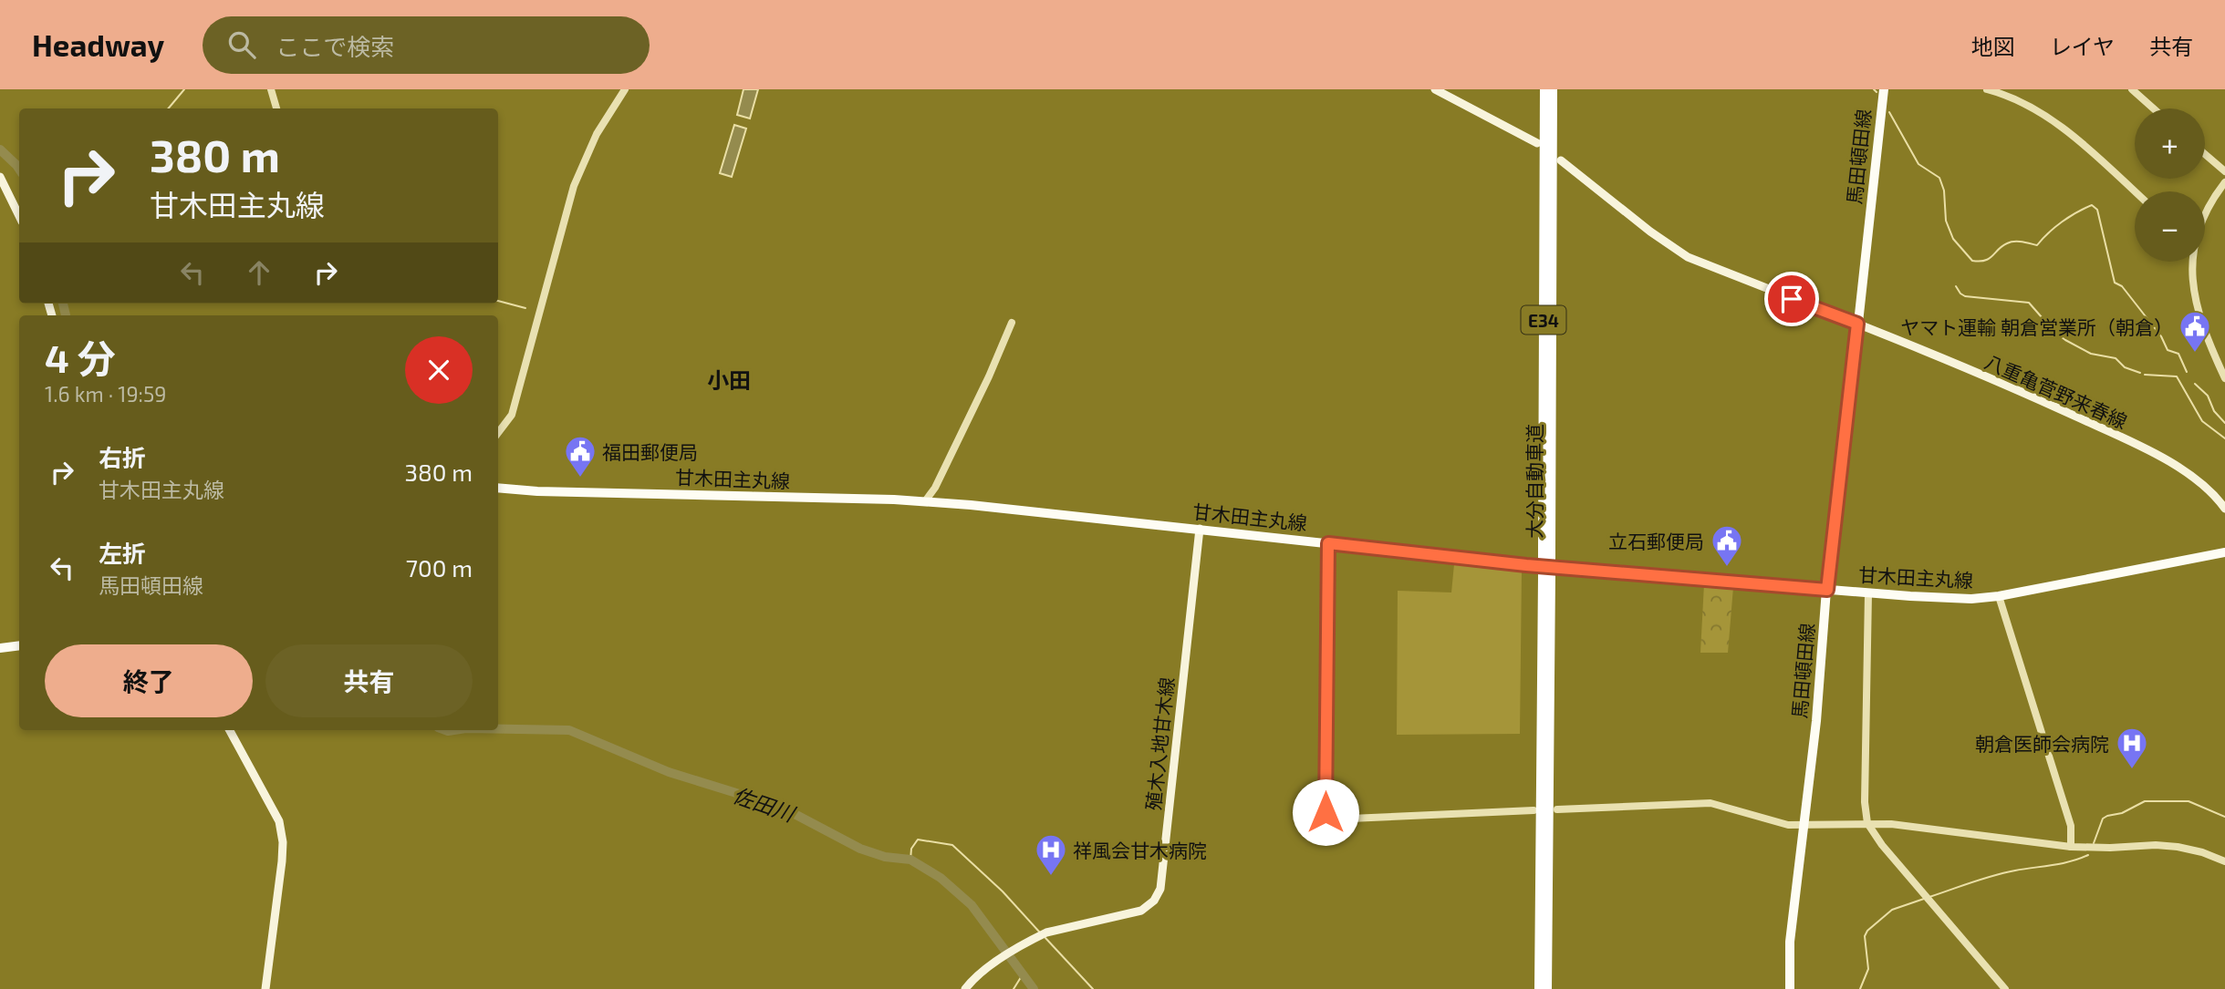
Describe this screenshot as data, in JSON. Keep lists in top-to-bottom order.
{
  "streets": {
    "highway": ["E34", "大分自動車道"],
    "main road": [
      "馬田頓田線",
      "八重亀菅野来春線",
      "甘木田主丸線",
      "殖木入地甘木線"
    ]
  },
  "crossings": [
    ["馬田頓田線", "八重亀菅野来春線"],
    ["馬田頓田線", "甘木田主丸線"],
    ["甘木田主丸線", "殖木入地甘木線"]
  ],
  "districts": ["小田"],
  "water": ["佐田川"],
  "places": {
    "public building": ["ヤマト運輸 朝倉営業所（朝倉）", "福田郵便局", "立石郵便局"],
    "hospital": ["朝倉医師会病院", "祥風会甘木病院"]
  },
  "page": {
    "header": "Headway",
    "search": "ここで検索",
    "nav": ["地図", "レイヤ", "共有"],
    "map_buttons": ["+", "−"],
    "turn": ["380 m", "甘木田主丸線"],
    "heading": ["4 分", "1.6 km · 19:59"],
    "list": [
      {
        "name": "右折",
        "note": "甘木田主丸線",
        "value": "380 m"
      },
      {
        "name": "左折",
        "note": "馬田頓田線",
        "value": "700 m"
      }
    ],
    "buttons": ["終了", "共有"]
  }
}
